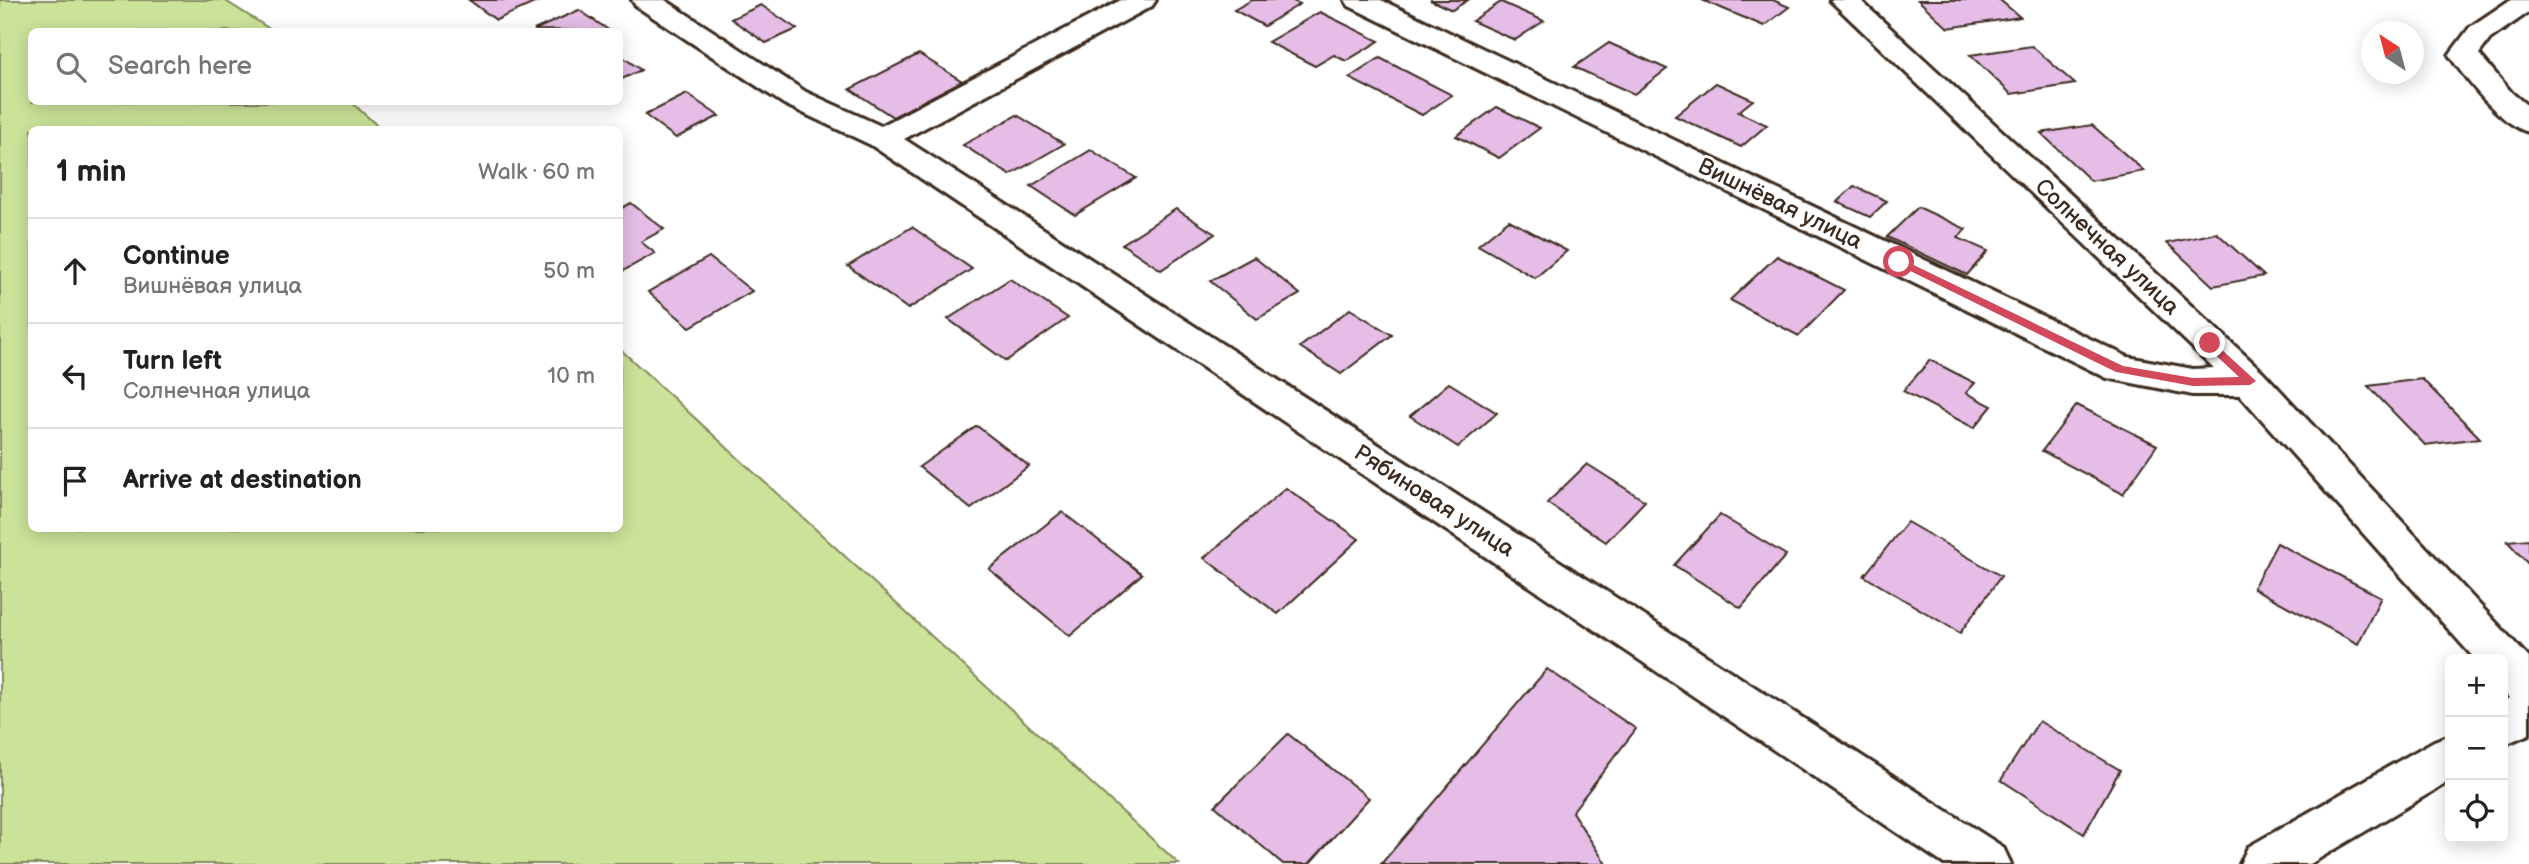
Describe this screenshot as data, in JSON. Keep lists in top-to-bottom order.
{
  "streets": {
    "street": ["Вишнёвая улица", "Солнечная улица", "Рябиновая улица"]
  },
  "crossings": [
    ["Вишнёвая улица", "Солнечная улица"]
  ],
  "north": "top left",
  "page": {
    "search": "Search here",
    "heading": ["1 min", "Walk · 60 m"],
    "list": [
      ["Continue", "Вишнёвая улица", "50 m"],
      ["Turn left", "Солнечная улица", "10 m"],
      "Arrive at destination"
    ],
    "map_buttons": ["+", "−"]
  }
}
